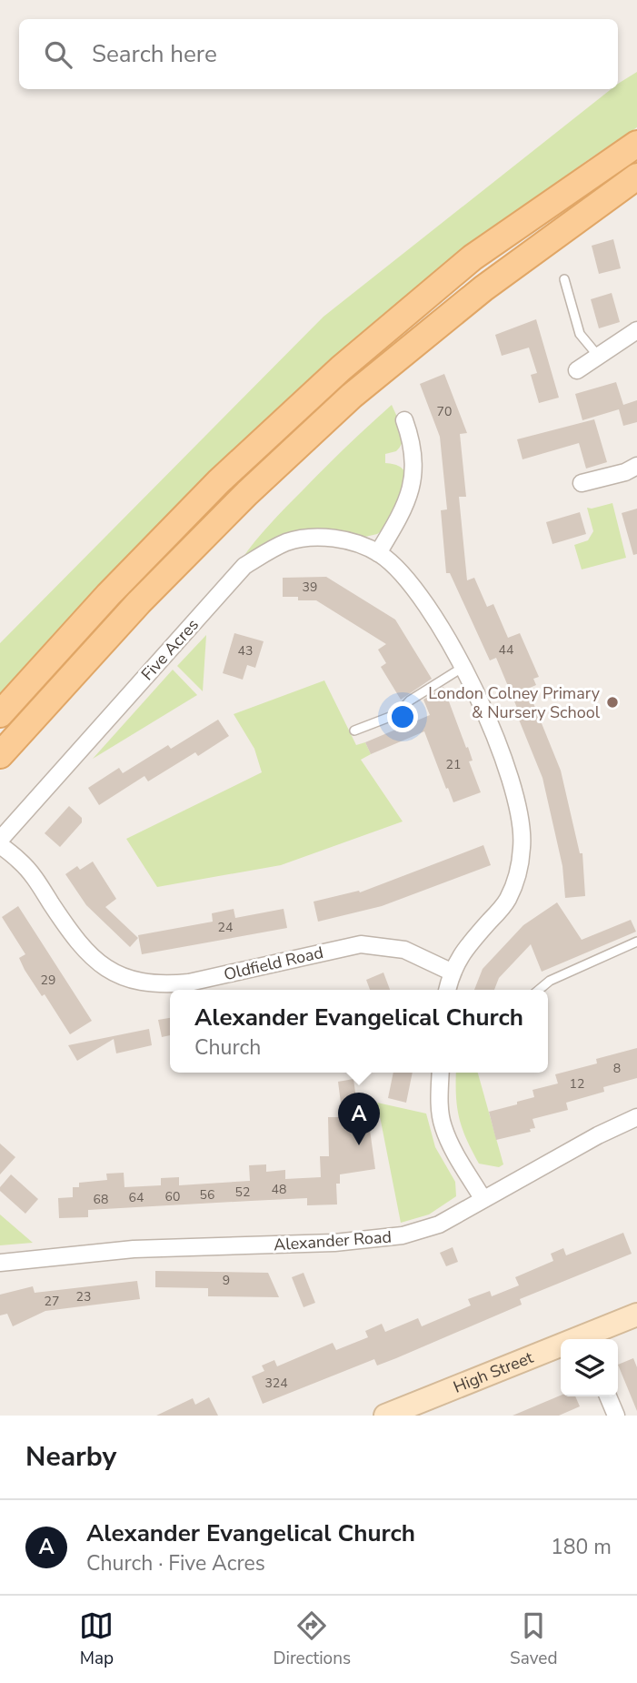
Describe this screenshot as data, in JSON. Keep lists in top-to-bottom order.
{
  "streets": {
    "street": [
      "Five Acres",
      "Oldfield Road",
      "Alexander Road",
      "High Street"
    ]
  },
  "crossings": [
    ["Five Acres", "Oldfield Road"]
  ],
  "places": ["London Colney Primary & Nursery School"],
  "house_numbers": [
    "70",
    "39",
    "44",
    "43",
    "21",
    "24",
    "29",
    "8",
    "12",
    "48",
    "52",
    "56",
    "60",
    "64",
    "68",
    "9",
    "23",
    "27",
    "324"
  ],
  "page": {
    "search": "Search here",
    "popup": ["Alexander Evangelical Church", "Church"],
    "pins": "A",
    "heading": "Nearby",
    "list": [
      {
        "mark": "A",
        "name": "Alexander Evangelical Church",
        "note": "Church · Five Acres",
        "value": "180 m"
      }
    ],
    "nav": ["Map", "Directions", "Saved"]
  }
}
